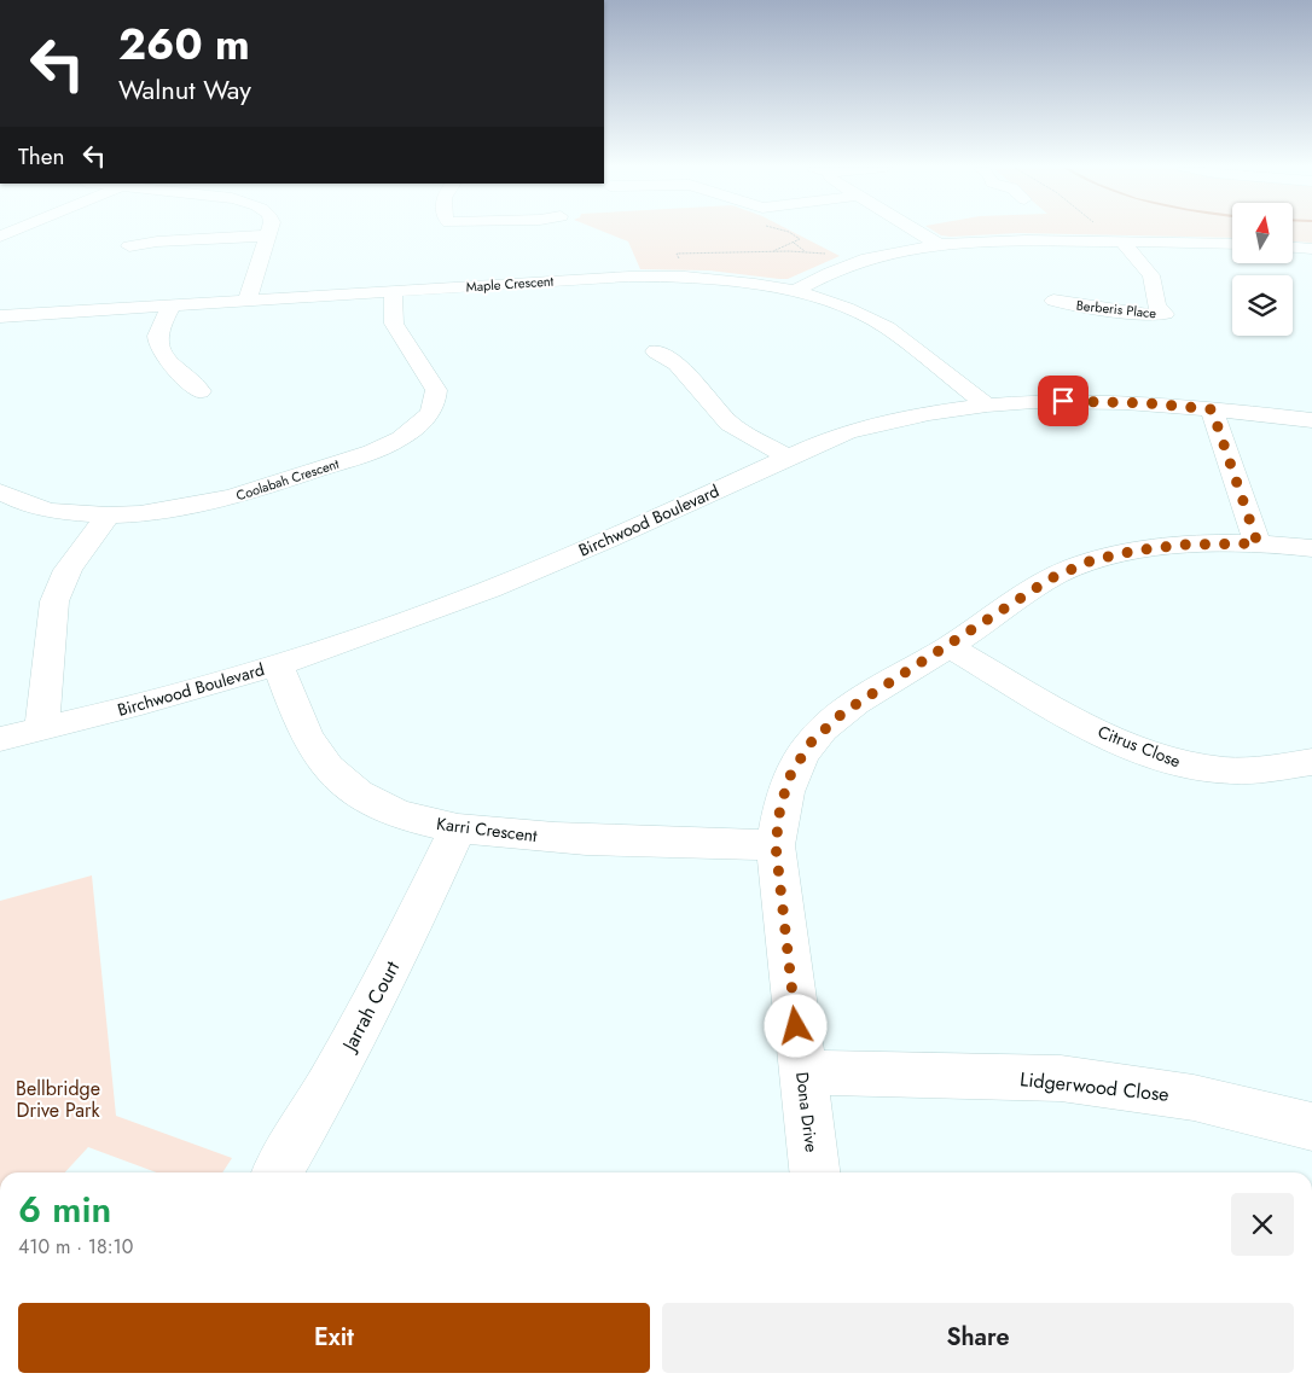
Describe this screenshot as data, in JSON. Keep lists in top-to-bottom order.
{
  "streets": {
    "street": [
      "Maple Crescent",
      "Berberis Place",
      "Coolabah Crescent",
      "Birchwood Boulevard",
      "Citrus Close",
      "Karri Crescent",
      "Jarrah Court",
      "Lidgerwood Close",
      "Dona Drive"
    ]
  },
  "crossings": [
    ["Maple Crescent", "Coolabah Crescent"],
    ["Maple Crescent", "Birchwood Boulevard"],
    ["Birchwood Boulevard", "Karri Crescent"],
    ["Citrus Close", "Dona Drive"],
    ["Karri Crescent", "Jarrah Court"],
    ["Karri Crescent", "Dona Drive"],
    ["Lidgerwood Close", "Dona Drive"]
  ],
  "parks": ["Bellbridge Drive Park"],
  "north": "top",
  "page": {
    "turn": ["260 m", "Walnut Way"],
    "then": "Then",
    "heading": ["6 min", "410 m · 18:10"],
    "buttons": ["Exit", "Share"]
  }
}
